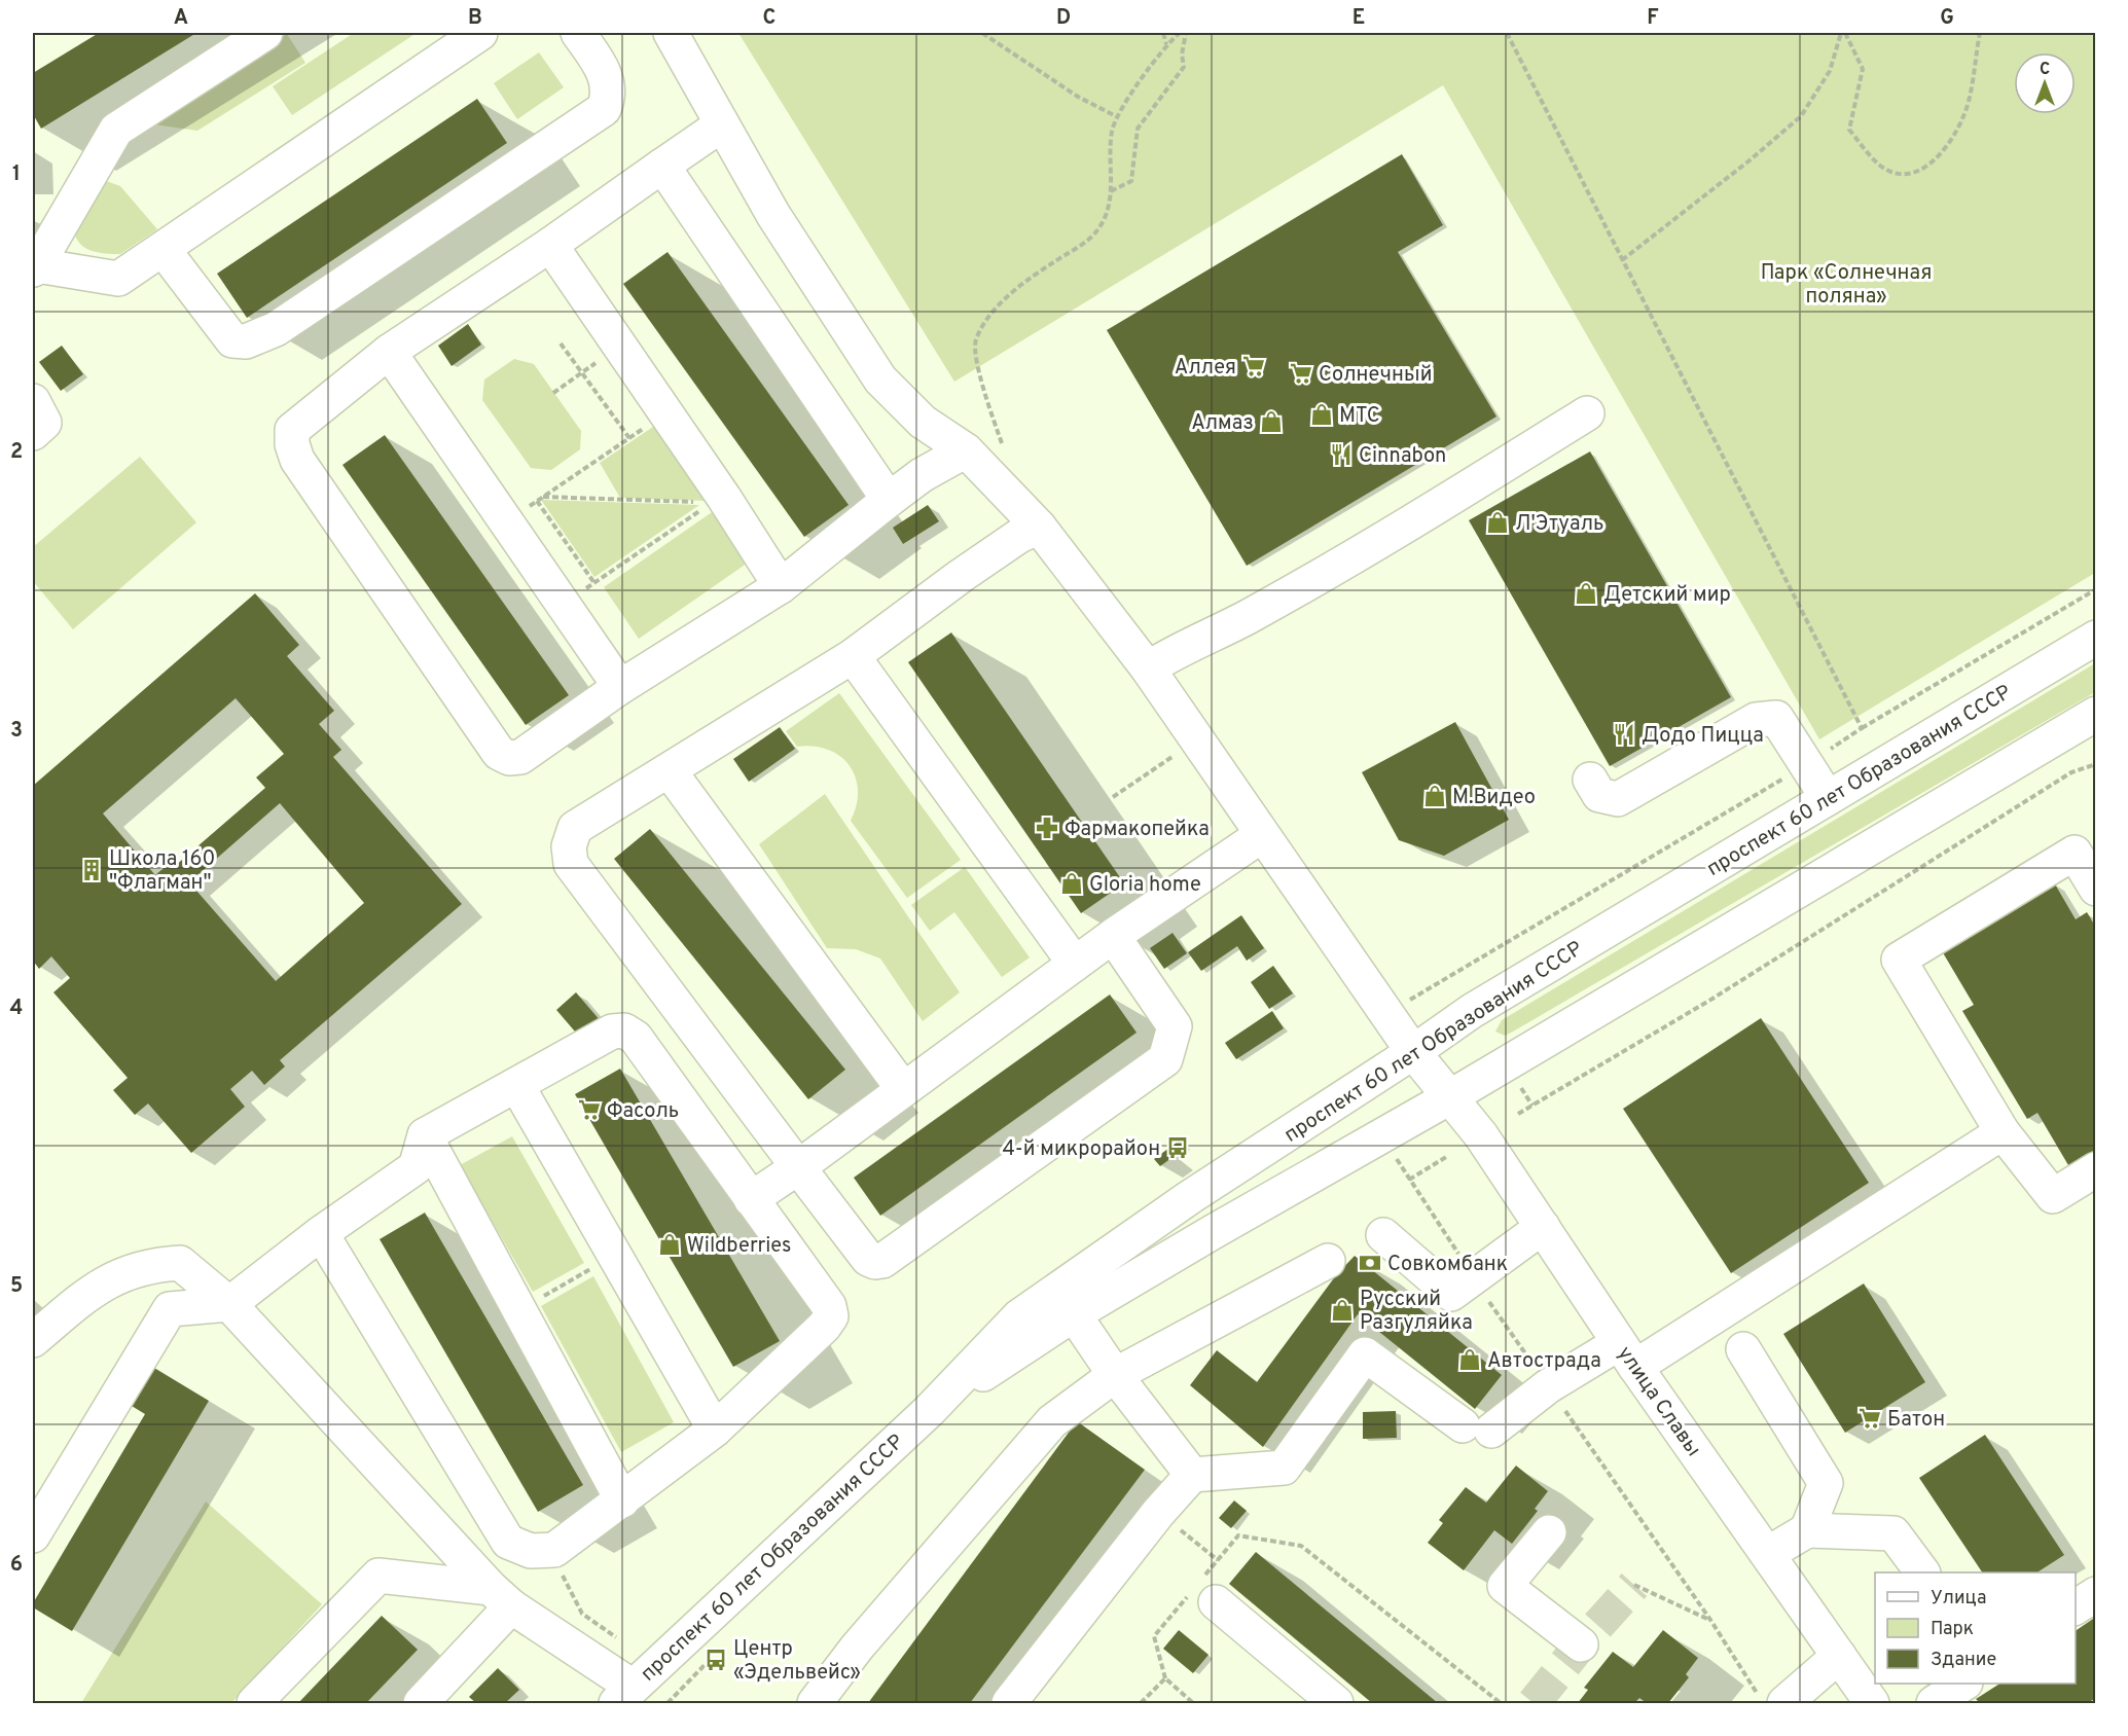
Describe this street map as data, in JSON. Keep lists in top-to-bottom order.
{
  "streets": {
    "main road": ["проспект 60 лет Образования СССР", "улица Славы"]
  },
  "crossings": [
    ["проспект 60 лет Образования СССР", "улица Славы"]
  ],
  "parks": ["Парк «Солнечная поляна»"],
  "places": {
    "supermarket": [
      "Аллея",
      "Солнечный",
      "Фасоль",
      "Батон"
    ],
    "shop": [
      "МТС",
      "Алмаз",
      "Л'Этуаль",
      "Детский мир",
      "М.Видео",
      "Gloria home",
      "Wildberries",
      "Русский Разгуляйка",
      "Автострада"
    ],
    "restaurant": ["Cinnabon", "Додо Пицца"],
    "pharmacy": ["Фармакопейка"],
    "building": ["Школа 160 \"Флагман\""],
    "bus stop": ["4-й микрорайон", "Центр «Эдельвейс»"],
    "bank": ["Совкомбанк"]
  },
  "legend": ["Улица", "Парк", "Здание"],
  "north": "top",
  "grid": {
    "columns": [
      "A",
      "B",
      "C",
      "D",
      "E",
      "F",
      "G"
    ],
    "rows": [
      "1",
      "2",
      "3",
      "4",
      "5",
      "6"
    ]
  }
}
